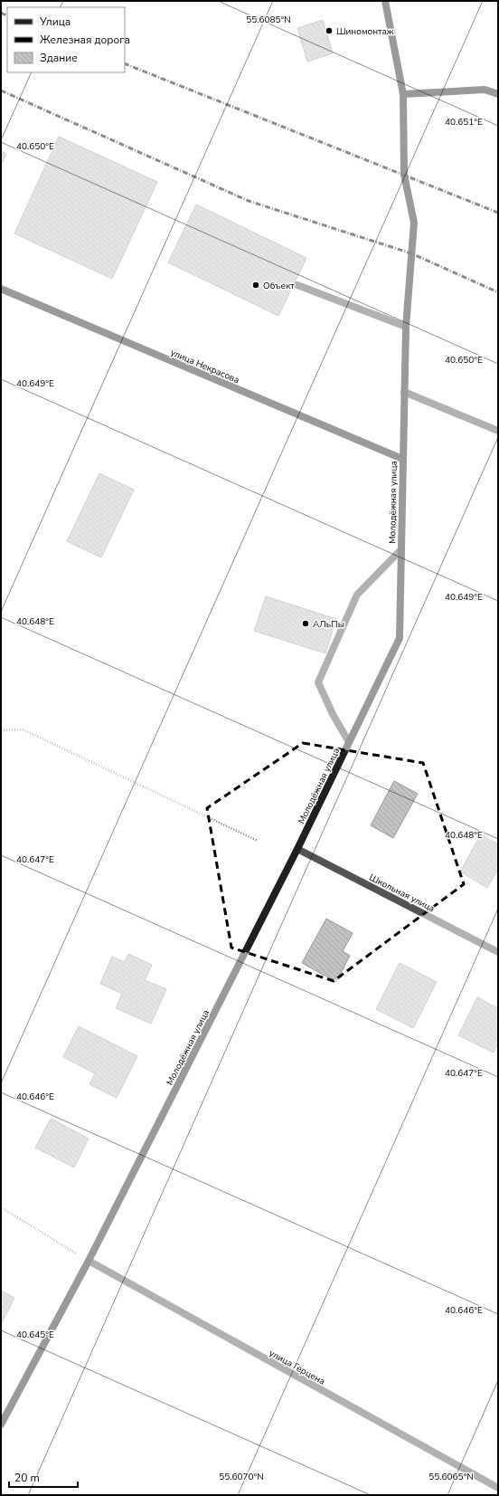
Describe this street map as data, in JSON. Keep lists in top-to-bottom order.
{
  "streets": {
    "main road": ["улица Некрасова", "Молодёжная улица"],
    "street": ["Школьная улица", "улица Герцена"]
  },
  "crossings": [
    ["улица Некрасова", "Молодёжная улица"],
    ["Молодёжная улица", "Школьная улица"],
    ["Молодёжная улица", "улица Герцена"]
  ],
  "places": ["Шиномонтаж", "Объект", "АЛьПы"],
  "legend": ["Улица", "Железная дорога", "Здание"],
  "scale_bar": "20 m",
  "coordinates": [
    "55.6085°N",
    "40.651°E",
    "40.650°E",
    "40.649°E",
    "40.648°E",
    "40.647°E",
    "40.646°E",
    "40.645°E",
    "55.6070°N",
    "55.6065°N"
  ]
}
